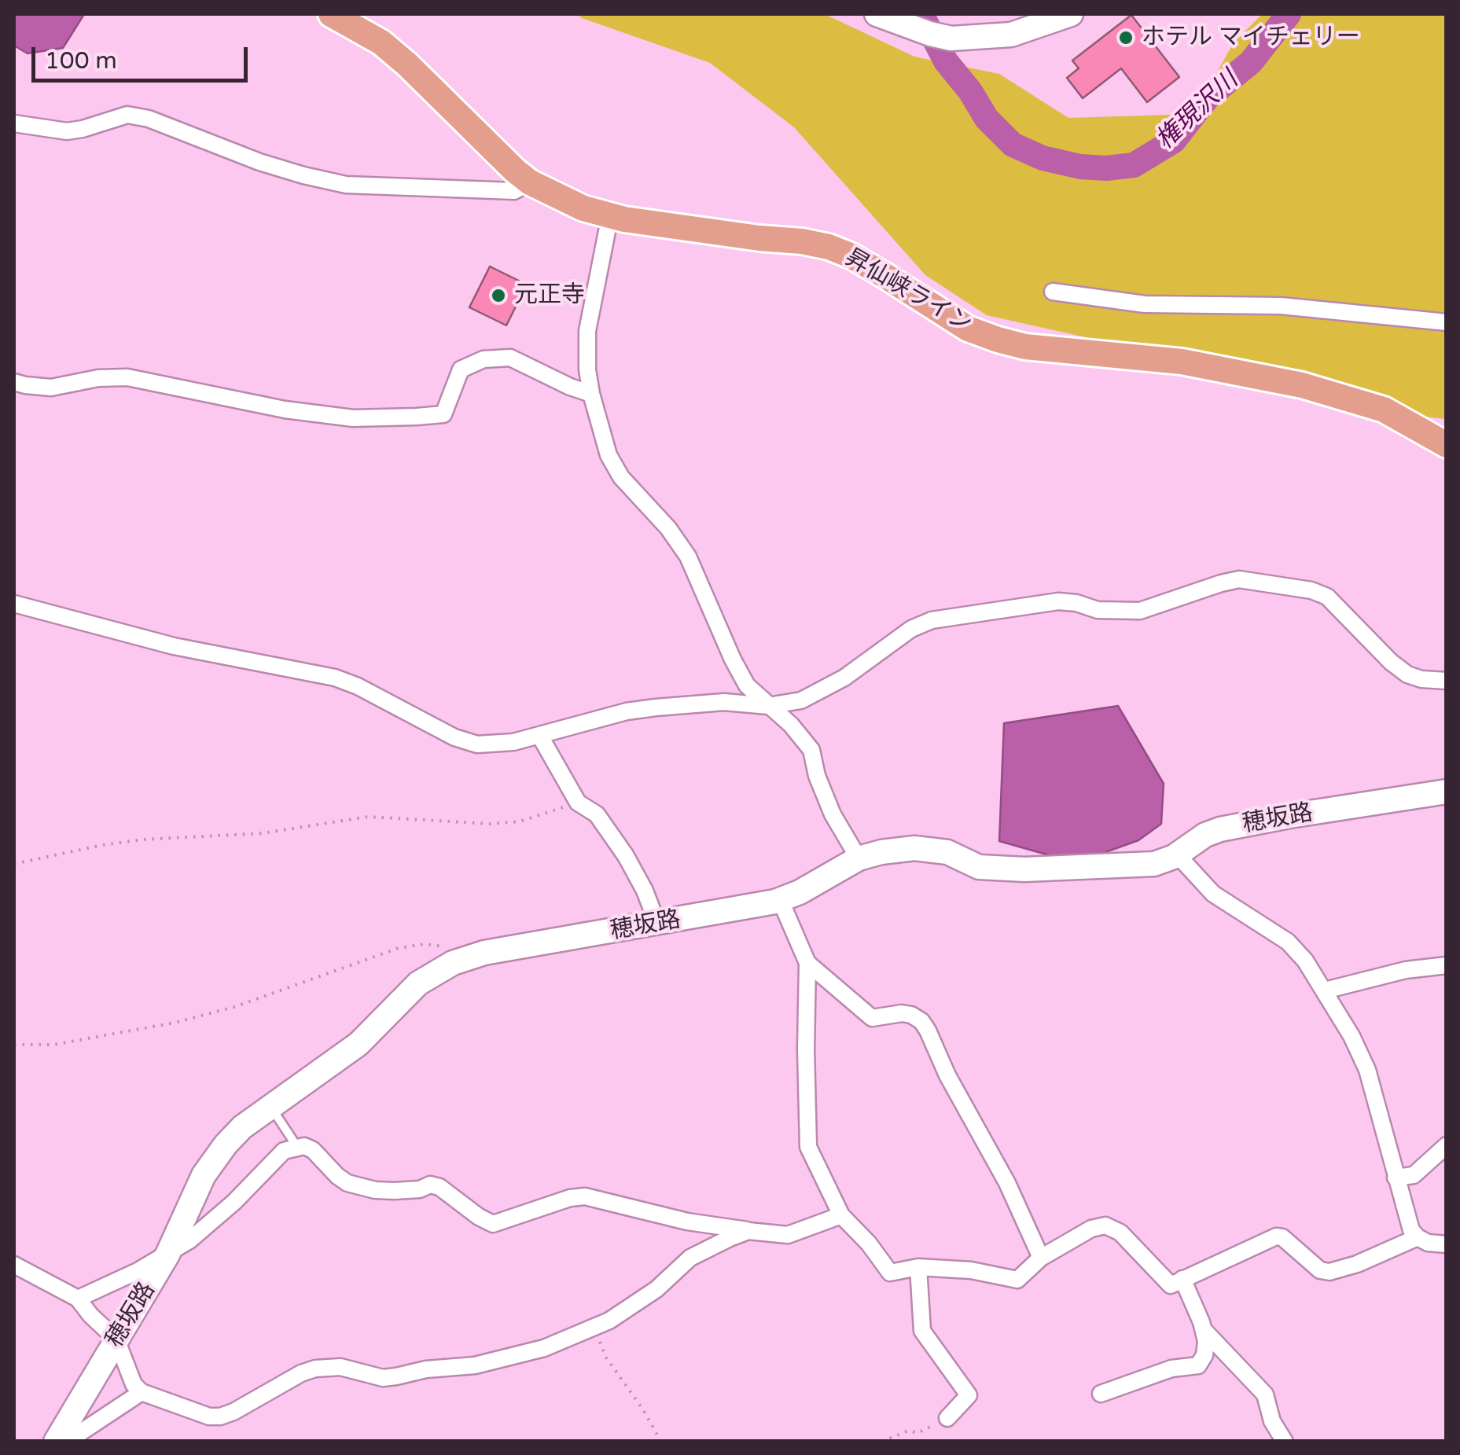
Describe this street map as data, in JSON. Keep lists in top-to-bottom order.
{
  "streets": {
    "main road": ["昇仙峡ライン", "穂坂路"]
  },
  "water": ["権現沢川"],
  "places": ["ホテル マイチェリー", "元正寺"],
  "scale_bar": "100 m"
}
